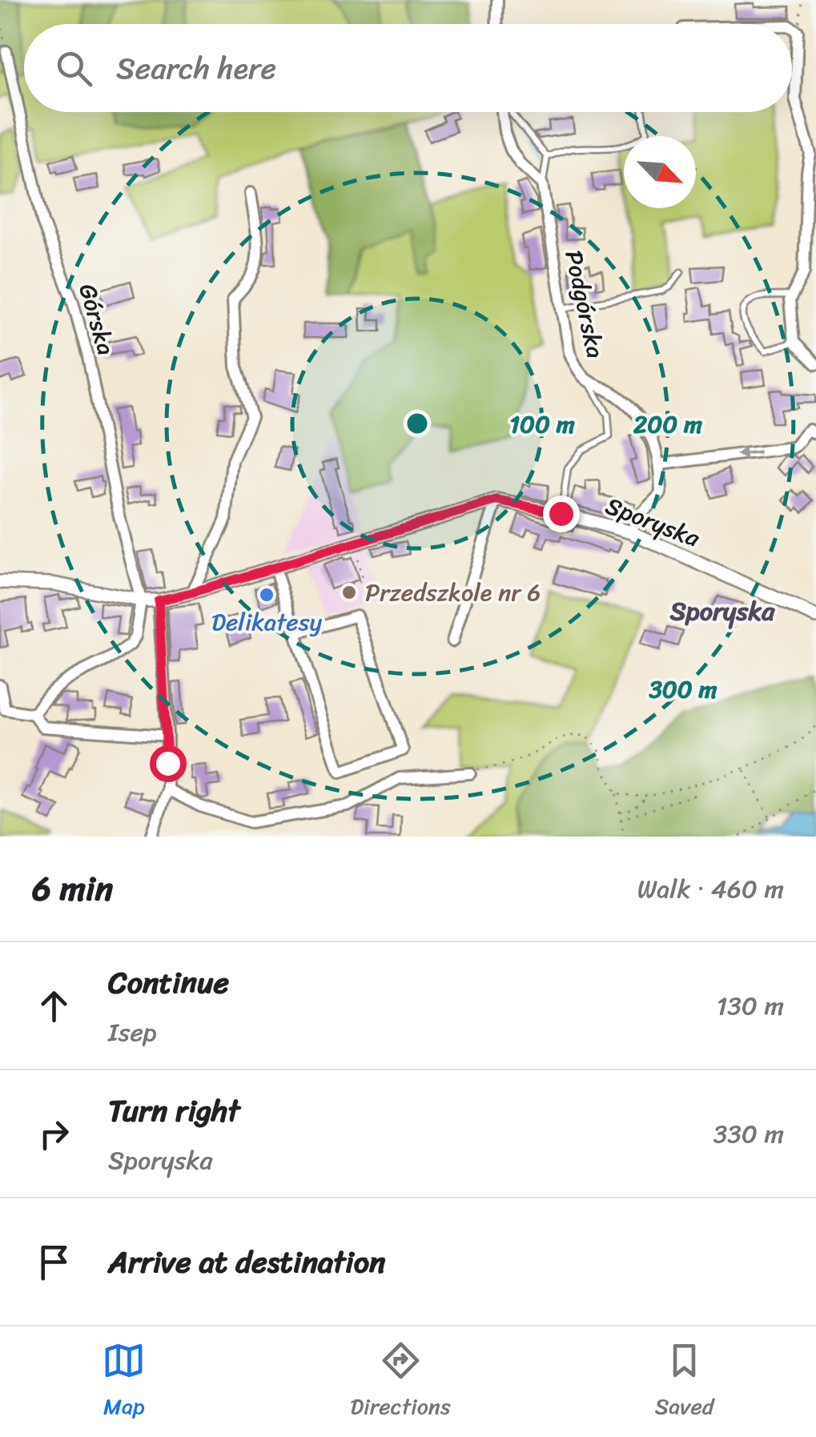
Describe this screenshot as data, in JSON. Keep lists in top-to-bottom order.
{
  "streets": {
    "street": ["Podgórska", "Górska", "Sporyska"]
  },
  "crossings": [
    ["Górska", "Sporyska"]
  ],
  "districts": ["Sporyska"],
  "places": ["Przedszkole nr 6", "Delikatesy"],
  "north": "bottom right",
  "page": {
    "search": "Search here",
    "heading": ["6 min", "Walk · 460 m"],
    "list": [
      ["Continue", "Isep", "130 m"],
      ["Turn right", "Sporyska", "330 m"],
      "Arrive at destination"
    ],
    "nav": ["Map", "Directions", "Saved"]
  },
  "rings": ["100 m", "200 m", "300 m"]
}
